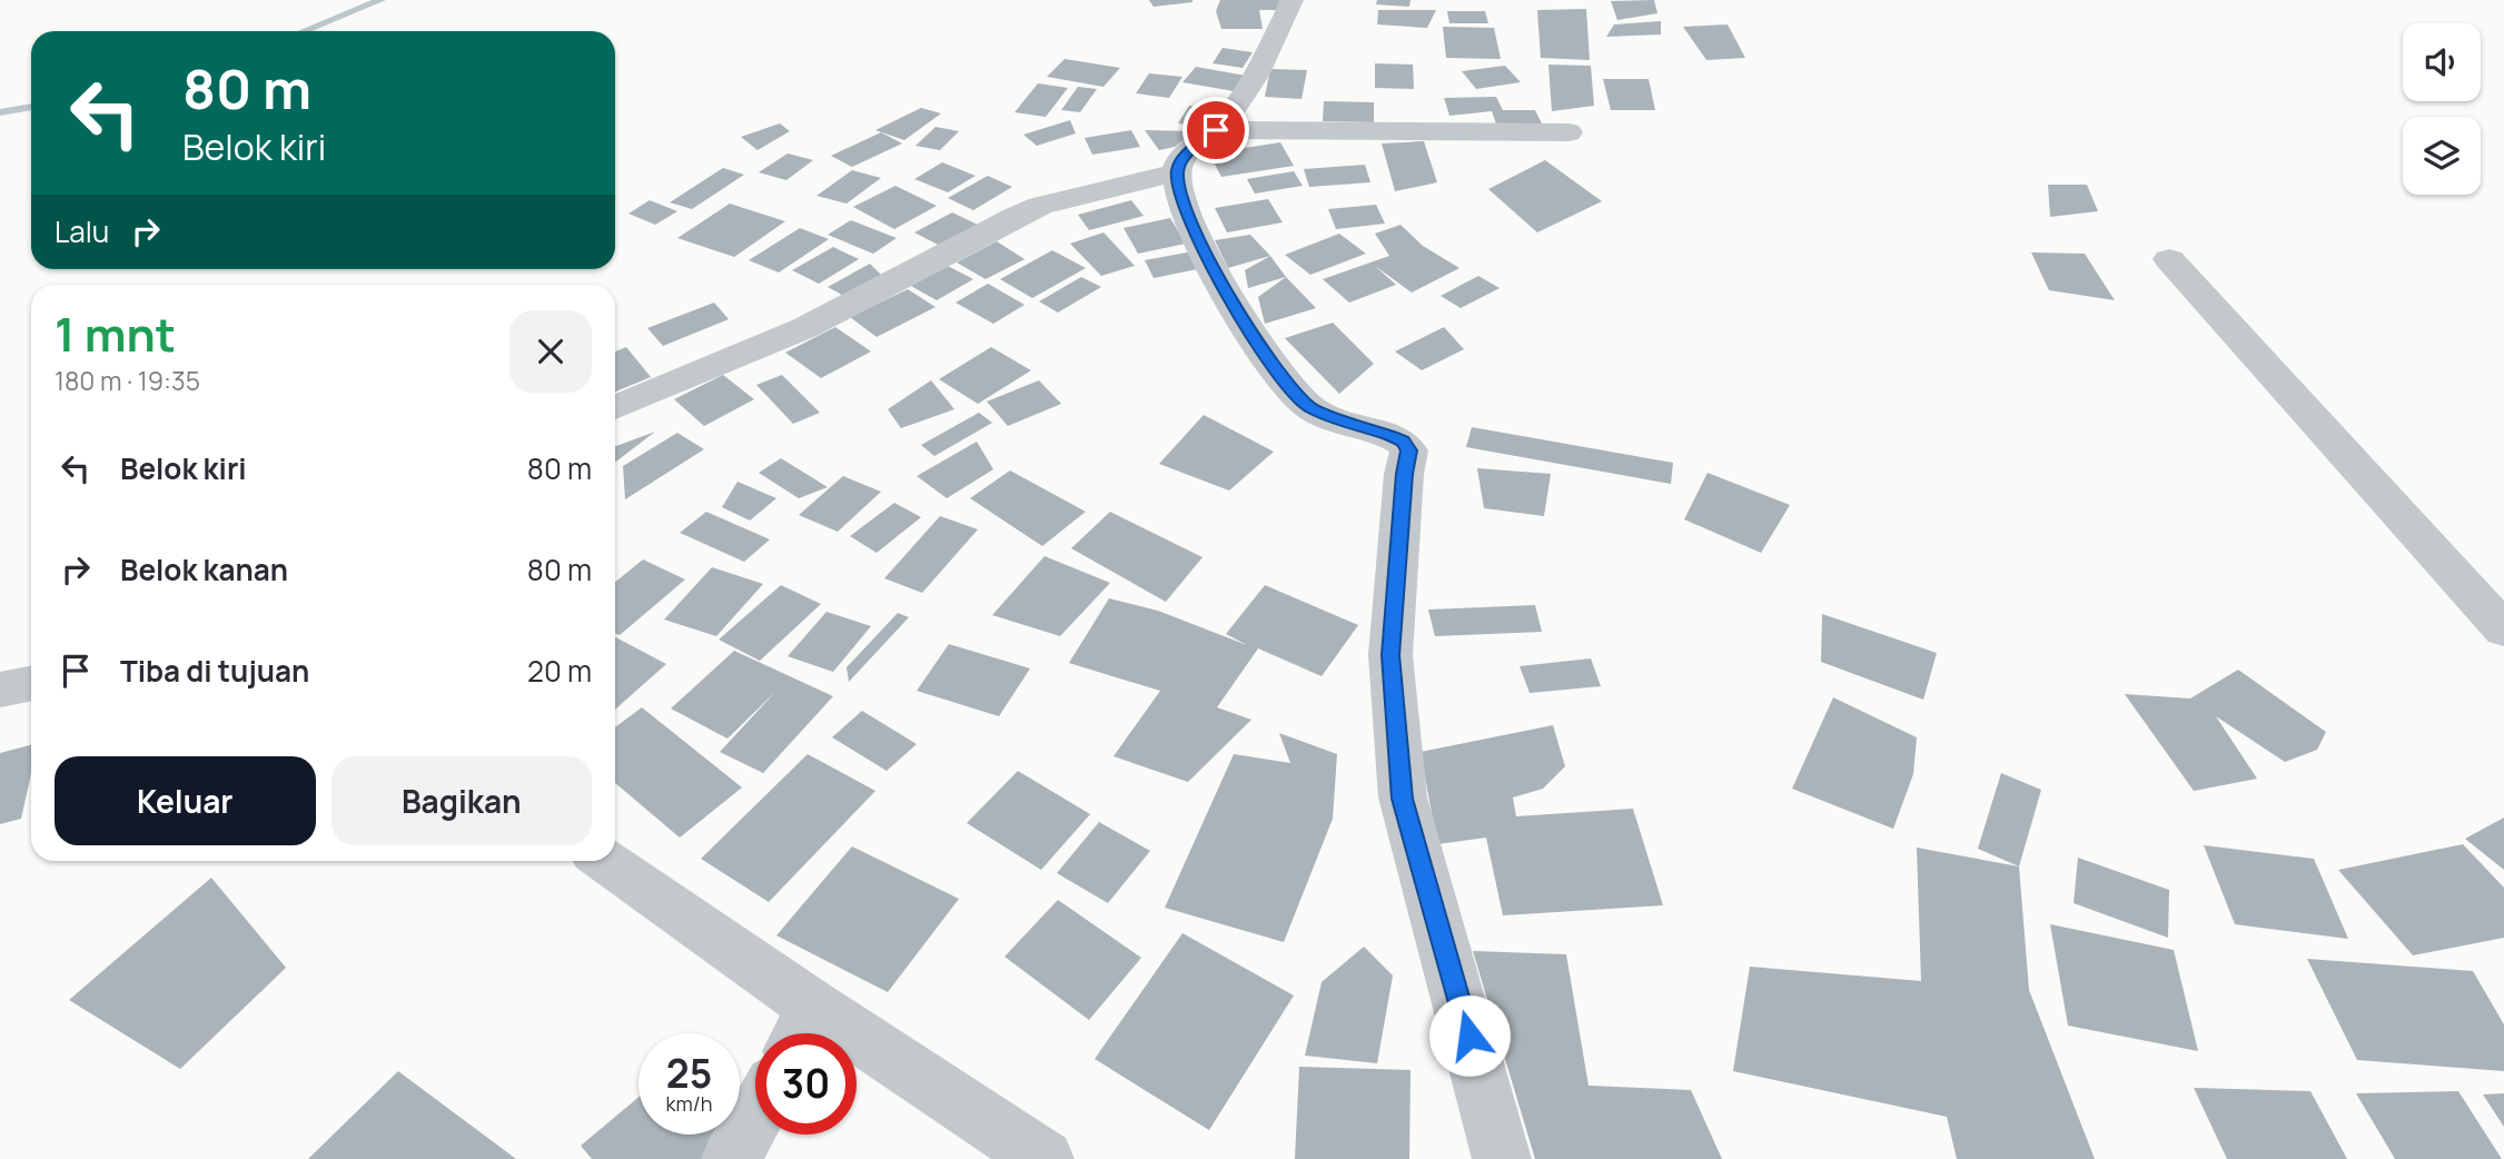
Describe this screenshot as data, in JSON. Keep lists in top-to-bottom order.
{
  "page": {
    "turn": ["80 m", "Belok kiri"],
    "then": "Lalu",
    "heading": ["1 mnt", "180 m · 19:35"],
    "list": [
      {
        "name": "Belok kiri",
        "value": "80 m"
      },
      {
        "name": "Belok kanan",
        "value": "80 m"
      },
      {
        "name": "Tiba di tujuan",
        "value": "20 m"
      }
    ],
    "buttons": ["Keluar", "Bagikan"],
    "speed": "25 km/h",
    "limit": "30"
  }
}
